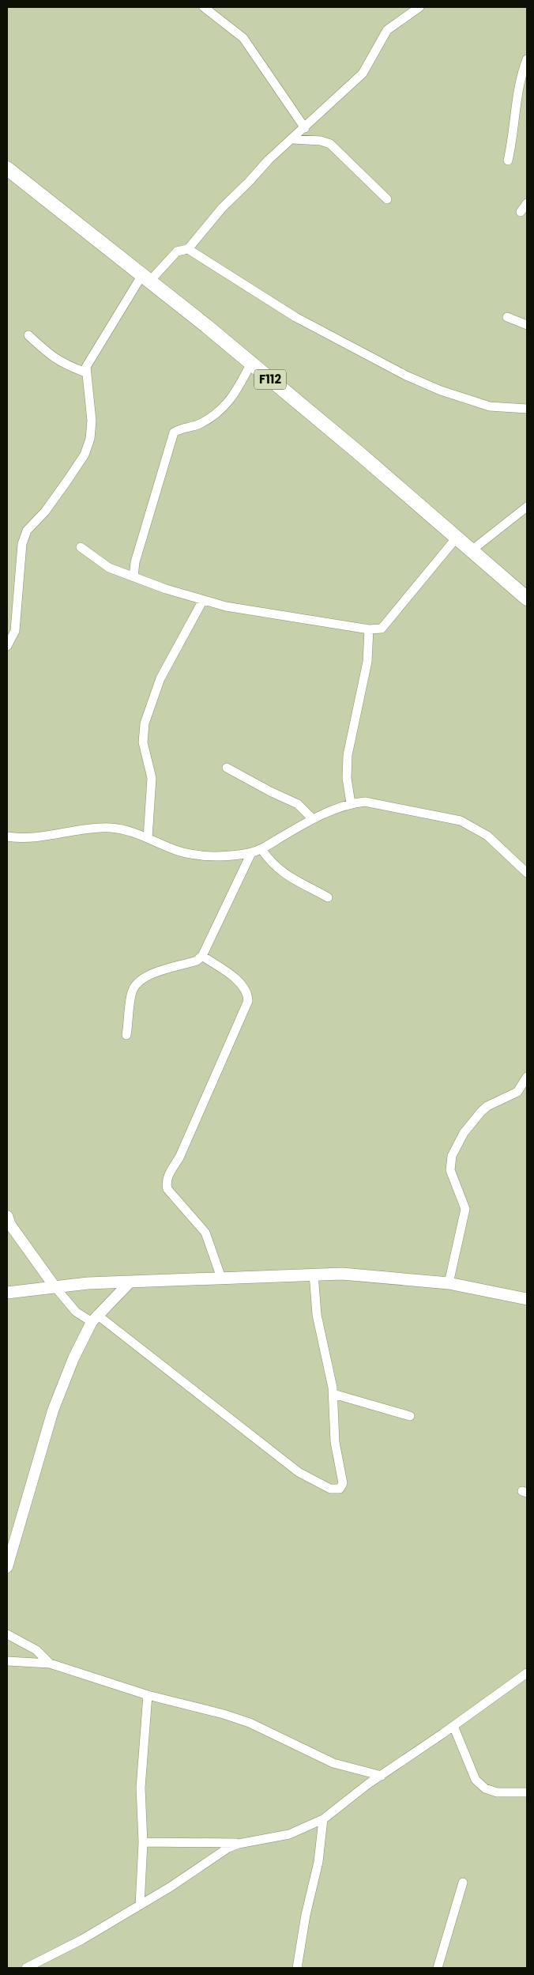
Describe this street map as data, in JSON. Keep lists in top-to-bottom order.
{
  "streets": {
    "main road": ["F112"]
  }
}
